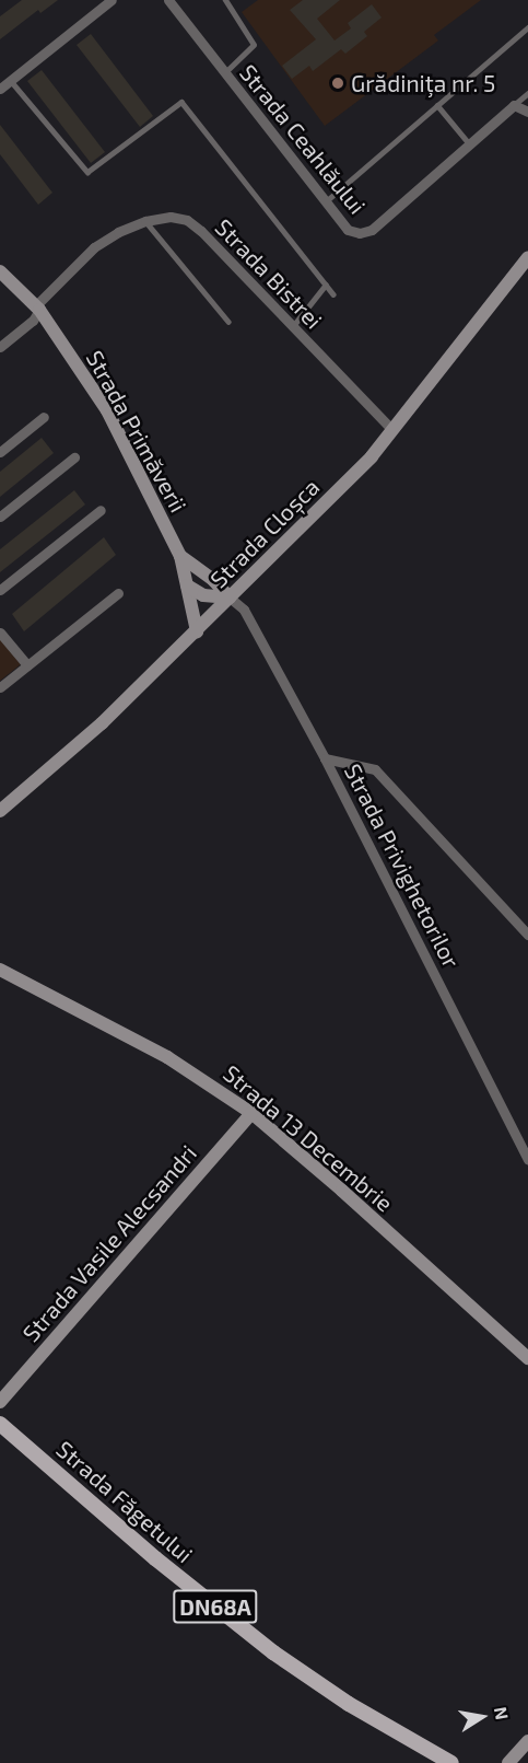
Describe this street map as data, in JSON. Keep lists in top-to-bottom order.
{
  "streets": {
    "main road": ["Strada Făgetului", "DN68A"],
    "street": [
      "Strada Ceahlăului",
      "Strada Bistrei",
      "Strada Primăverii",
      "Strada Cloșca",
      "Strada Privighetorilor",
      "Strada 13 Decembrie",
      "Strada Vasile Alecsandri"
    ]
  },
  "crossings": [
    ["Strada Bistrei", "Strada Primăverii"],
    ["Strada Bistrei", "Strada Cloșca"],
    ["Strada Primăverii", "Strada Cloșca"],
    ["Strada Primăverii", "Strada Privighetorilor"],
    ["Strada Cloșca", "Strada Privighetorilor"],
    ["Strada 13 Decembrie", "Strada Vasile Alecsandri"]
  ],
  "places": ["Grădiniţa nr. 5"],
  "north": "right"
}
